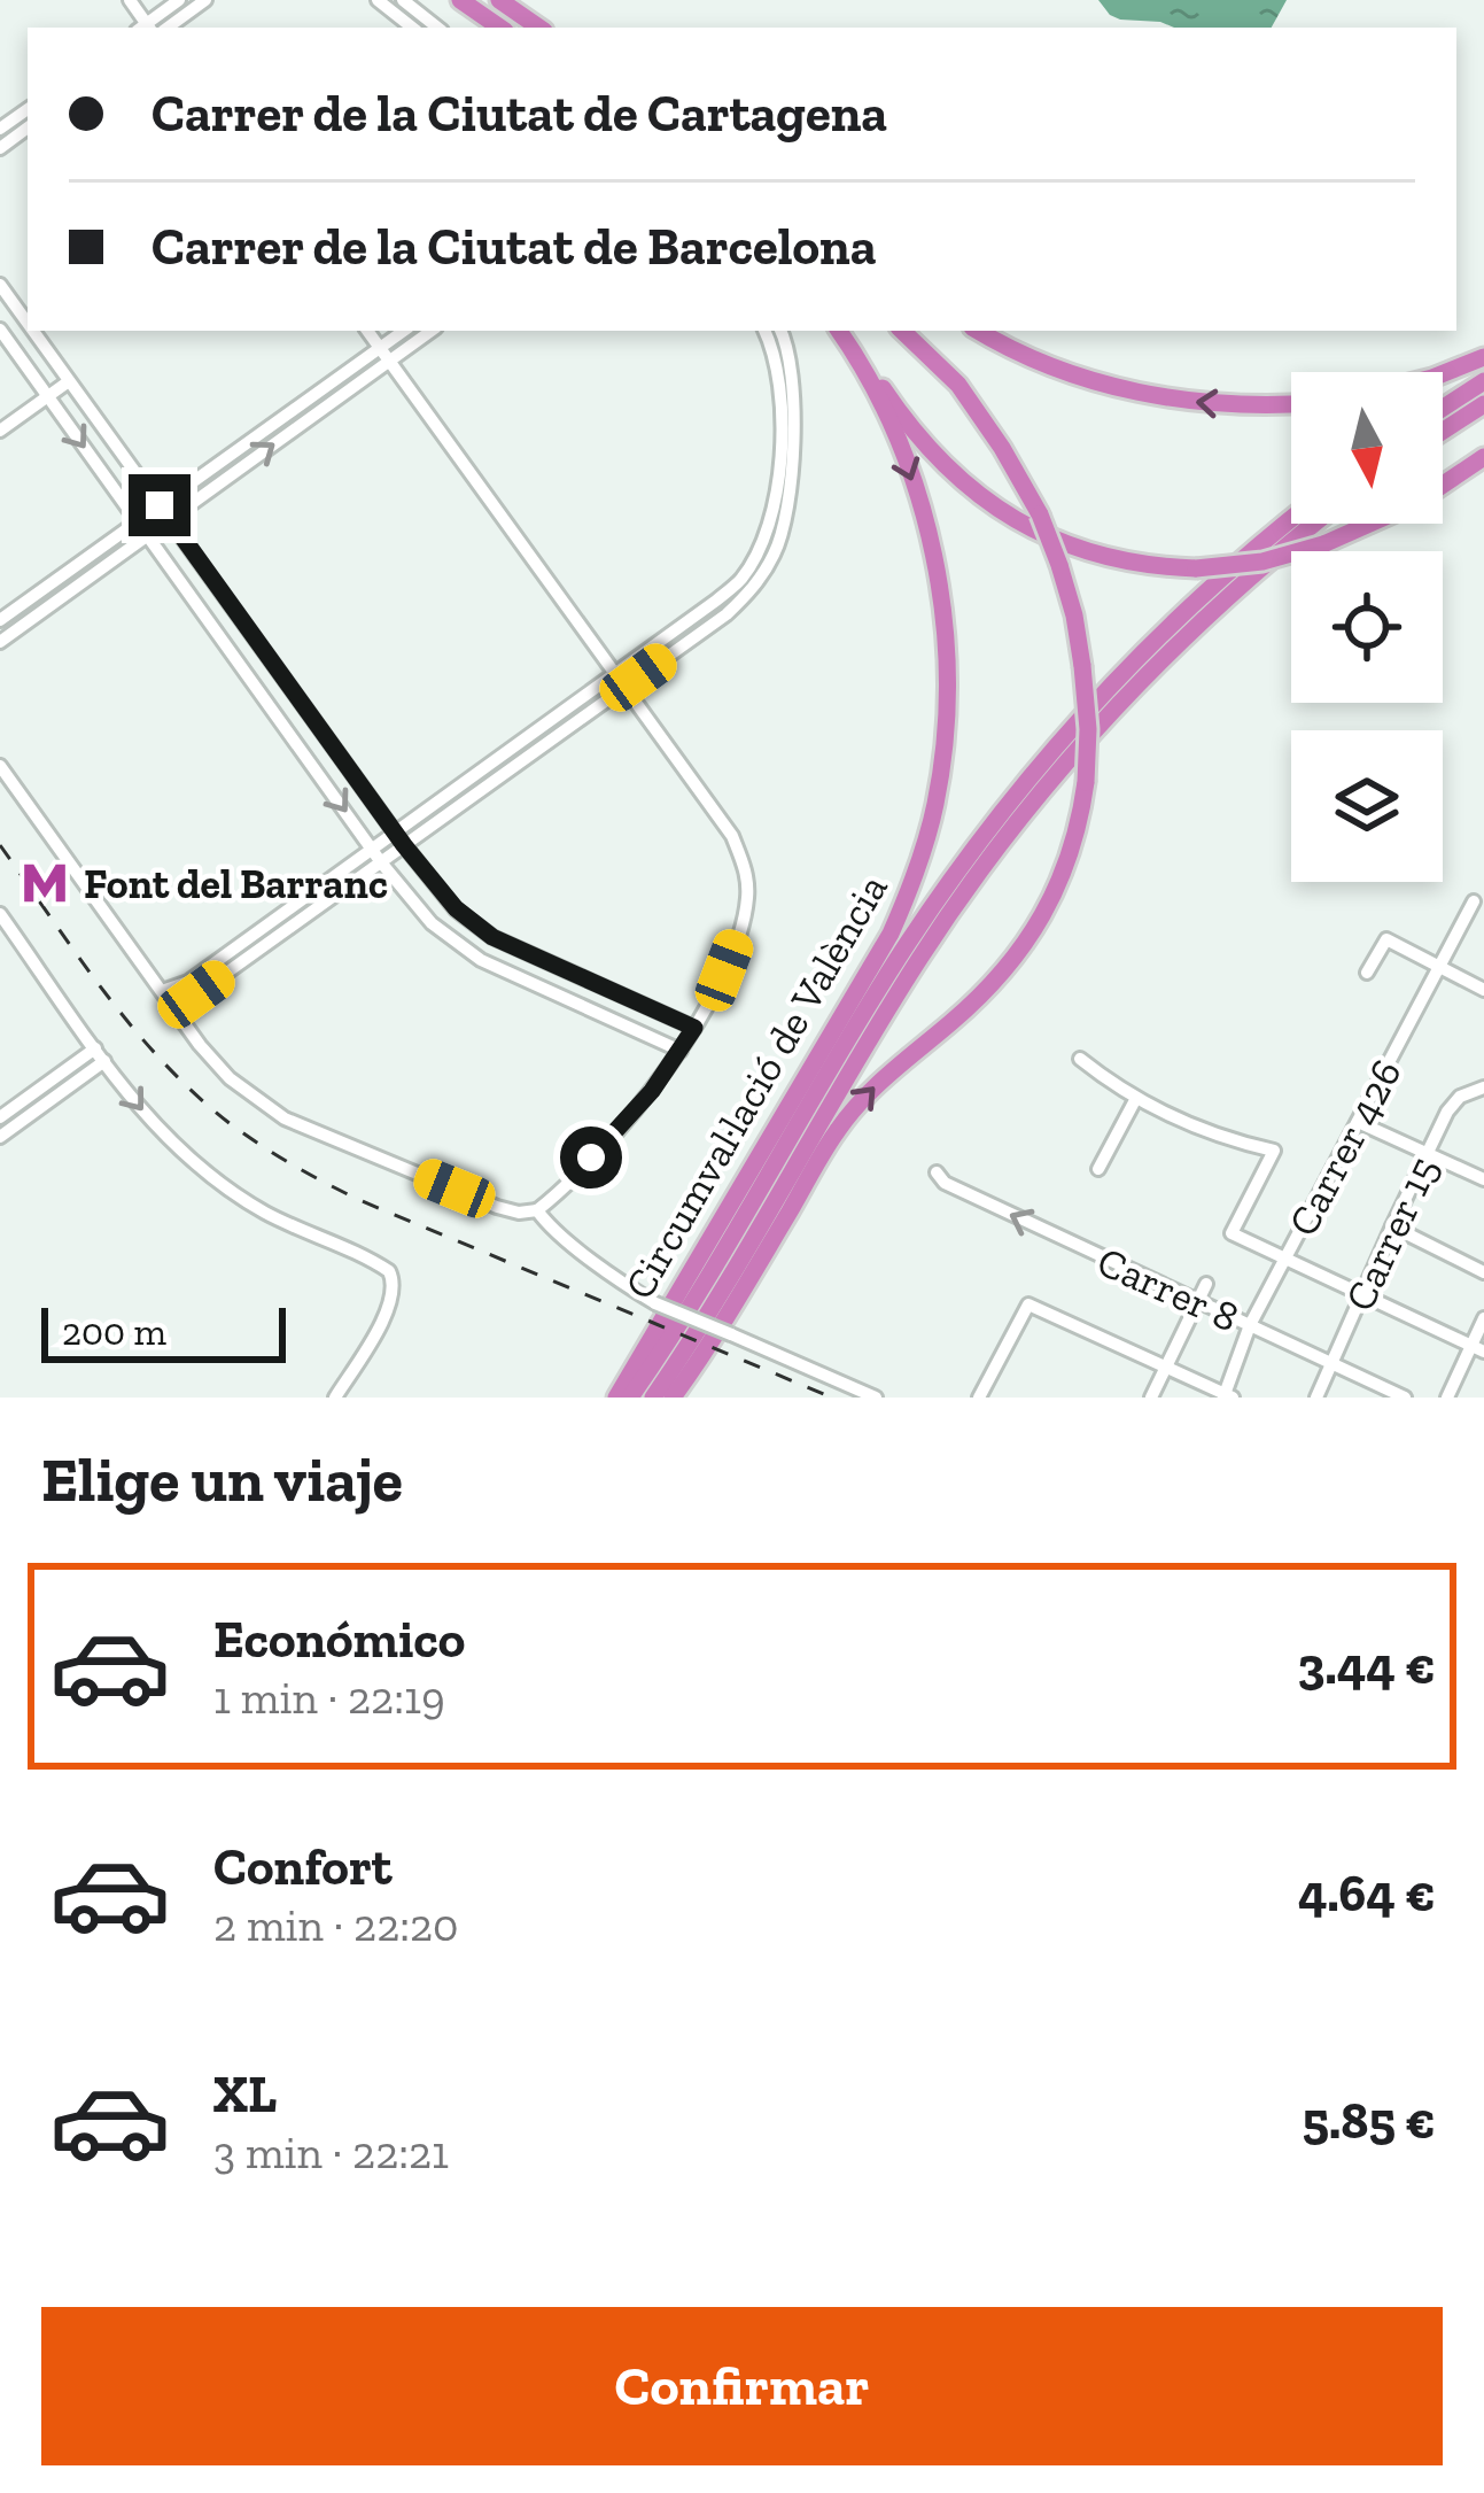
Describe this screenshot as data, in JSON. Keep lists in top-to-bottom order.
{
  "streets": {
    "highway": ["Circumval·lació de València"],
    "street": ["Carrer 426", "Carrer 15", "Carrer 8"]
  },
  "crossings": [
    ["Carrer 426", "Carrer 8"],
    ["Carrer 15", "Carrer 8"]
  ],
  "one_way": ["Carrer 8"],
  "places": {
    "metro station": ["Font del Barranc"]
  },
  "scale_bar": "200 m",
  "north": "bottom",
  "page": {
    "banner": ["Carrer de la Ciutat de Cartagena", "Carrer de la Ciutat de Barcelona"],
    "scale": "200 m",
    "heading": "Elige un viaje",
    "list": [
      {
        "name": "Económico",
        "note": "1 min · 22:19",
        "value": "3.44 €"
      },
      {
        "name": "Confort",
        "note": "2 min · 22:20",
        "value": "4.64 €"
      },
      {
        "name": "XL",
        "note": "3 min · 22:21",
        "value": "5.85 €"
      }
    ],
    "buttons": "Confirmar"
  }
}
